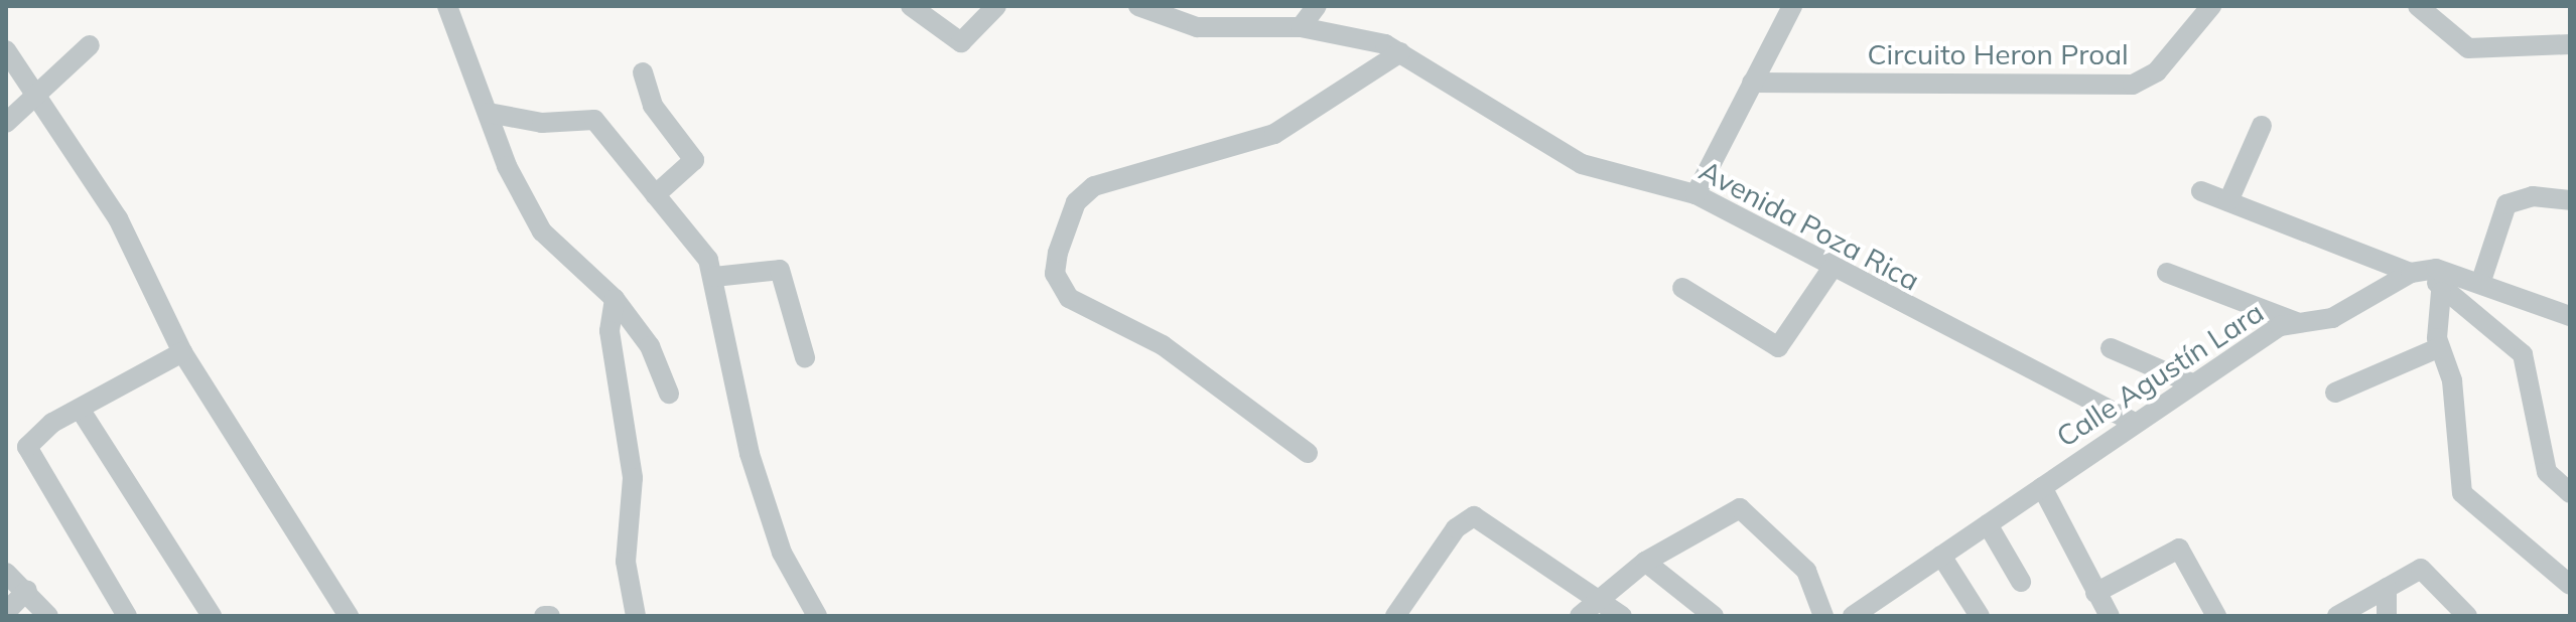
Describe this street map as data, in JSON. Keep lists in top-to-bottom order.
{
  "streets": {
    "street": ["Circuito Heron Proal", "Avenida Poza Rica", "Calle Agustín Lara"]
  },
  "crossings": [
    ["Avenida Poza Rica", "Calle Agustín Lara"]
  ]
}
